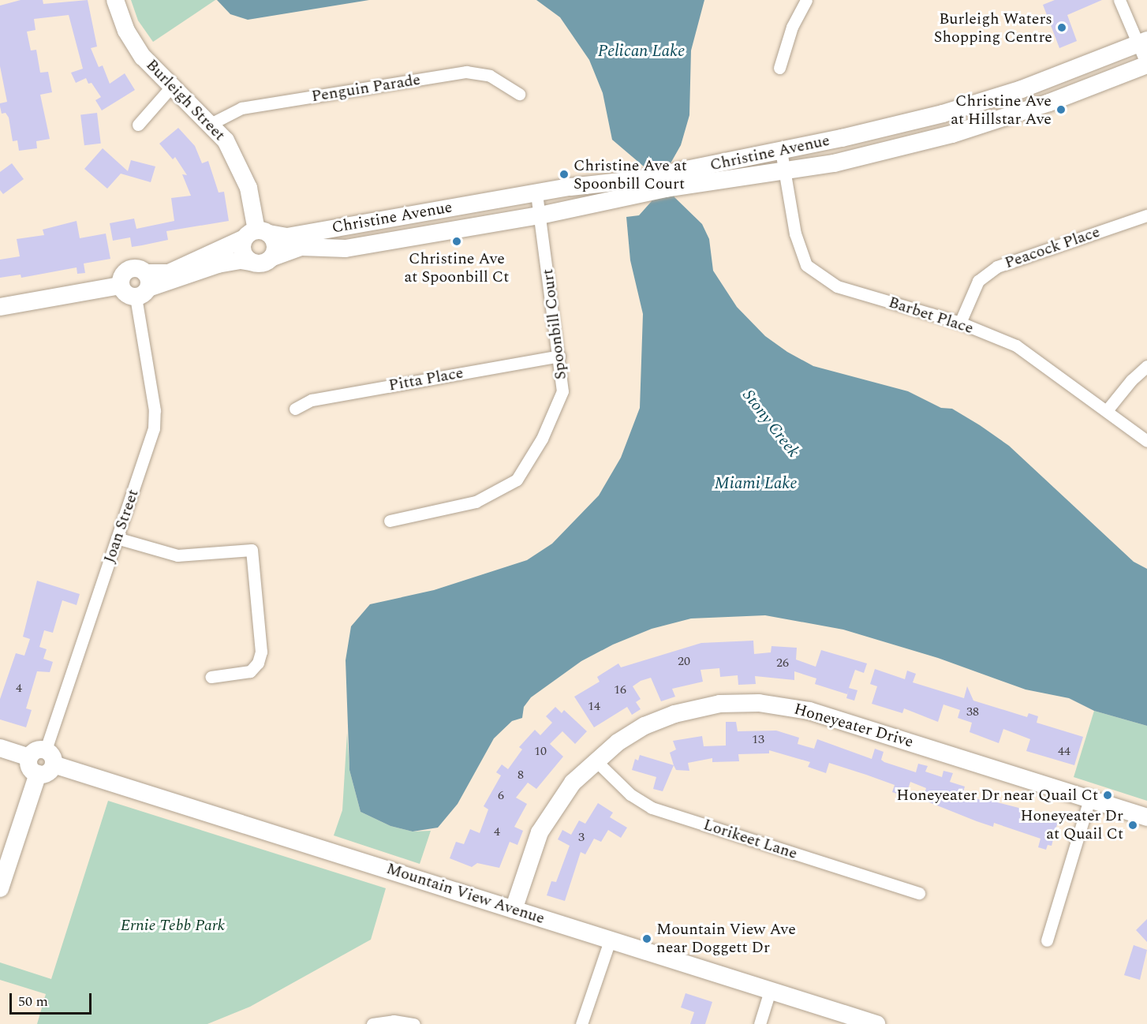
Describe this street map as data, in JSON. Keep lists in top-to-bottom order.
{
  "streets": {
    "street": [
      "Penguin Parade",
      "Burleigh Street",
      "Christine Avenue",
      "Peacock Place",
      "Barbet Place",
      "Spoonbill Court",
      "Pitta Place",
      "Joan Street",
      "Honeyeater Drive",
      "Lorikeet Lane",
      "Mountain View Avenue"
    ]
  },
  "crossings": [
    ["Penguin Parade", "Burleigh Street"],
    ["Burleigh Street", "Christine Avenue"],
    ["Christine Avenue", "Barbet Place"],
    ["Christine Avenue", "Spoonbill Court"],
    ["Peacock Place", "Barbet Place"],
    ["Spoonbill Court", "Pitta Place"],
    ["Joan Street", "Mountain View Avenue"],
    ["Honeyeater Drive", "Lorikeet Lane"],
    ["Honeyeater Drive", "Mountain View Avenue"]
  ],
  "water": ["Pelican Lake", "Stony Creek", "Miami Lake"],
  "parks": ["Ernie Tebb Park"],
  "places": [
    "Burleigh Waters Shopping Centre",
    "Christine Ave at Hillstar Ave",
    "Christine Ave at Spoonbill Court",
    "Christine Ave at Spoonbill Ct",
    "Honeyeater Dr near Quail Ct",
    "Honeyeater Dr at Quail Ct",
    "Mountain View Ave near Doggett Dr"
  ],
  "house_numbers": [
    "20",
    "26",
    "4",
    "16",
    "14",
    "38",
    "13",
    "10",
    "44",
    "8",
    "6",
    "4",
    "3"
  ],
  "scale_bar": "50 m"
}
